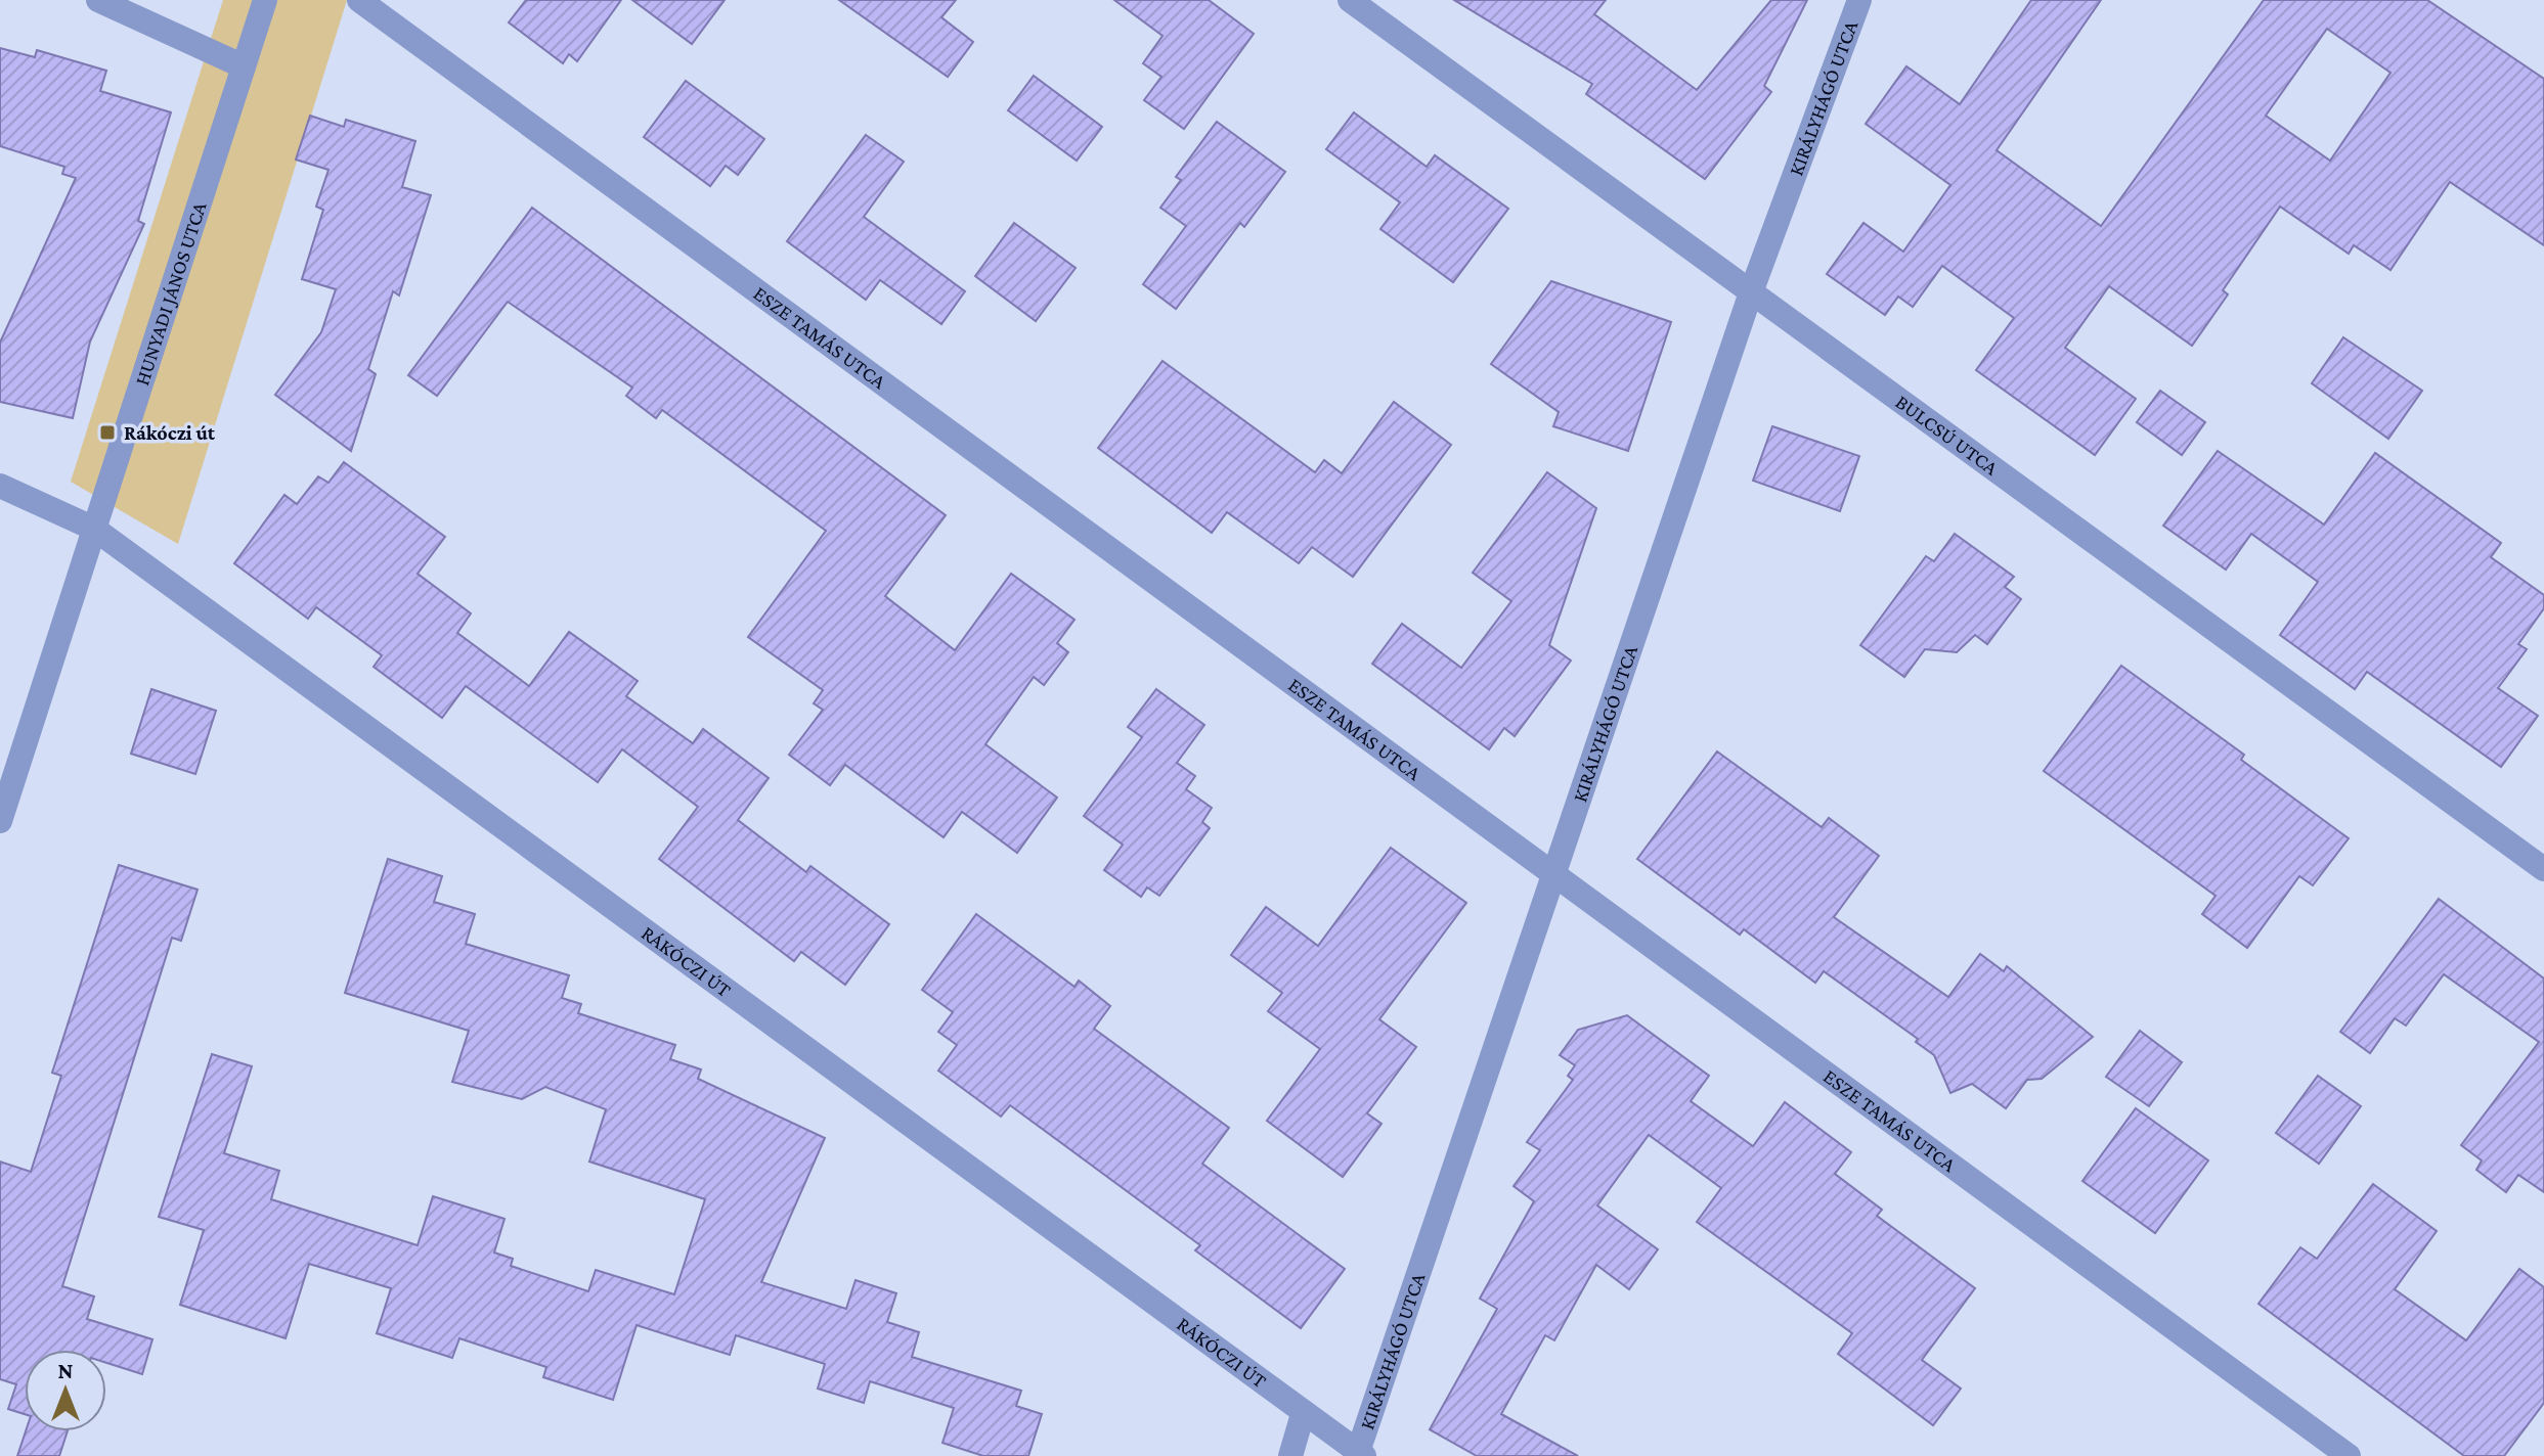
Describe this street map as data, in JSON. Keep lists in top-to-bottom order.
{
  "streets": {
    "street": [
      "KIRÁLYHÁGÓ UTCA",
      "HUNYADI JÁNOS UTCA",
      "ESZE TAMÁS UTCA",
      "BULCSÚ UTCA",
      "RÁKÓCZI ÚT"
    ]
  },
  "crossings": [
    ["KIRÁLYHÁGÓ UTCA", "ESZE TAMÁS UTCA"],
    ["KIRÁLYHÁGÓ UTCA", "BULCSÚ UTCA"],
    ["KIRÁLYHÁGÓ UTCA", "RÁKÓCZI ÚT"],
    ["HUNYADI JÁNOS UTCA", "RÁKÓCZI ÚT"]
  ],
  "places": {
    "transit": ["Rákóczi út"]
  },
  "north": "top"
}
